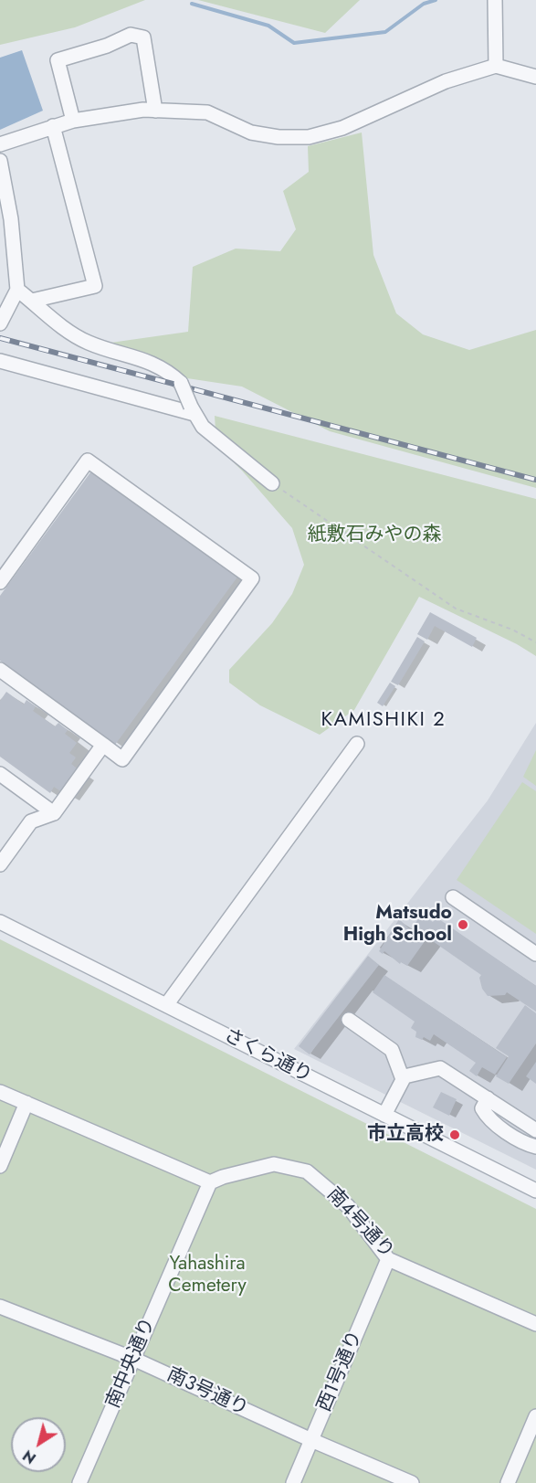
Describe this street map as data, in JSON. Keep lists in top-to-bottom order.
{
  "streets": {
    "street": [
      "さくら通り",
      "南4号通り",
      "南中央通り",
      "西1号通り",
      "南3号通り"
    ]
  },
  "crossings": [
    ["南4号通り", "南中央通り"],
    ["南4号通り", "西1号通り"],
    ["南中央通り", "南3号通り"],
    ["西1号通り", "南3号通り"]
  ],
  "districts": ["KAMISHIKI 2"],
  "parks": ["紙敷石みやの森", "Yahashira Cemetery"],
  "places": ["Matsudo High School", "市立高校"],
  "north": "bottom left"
}
